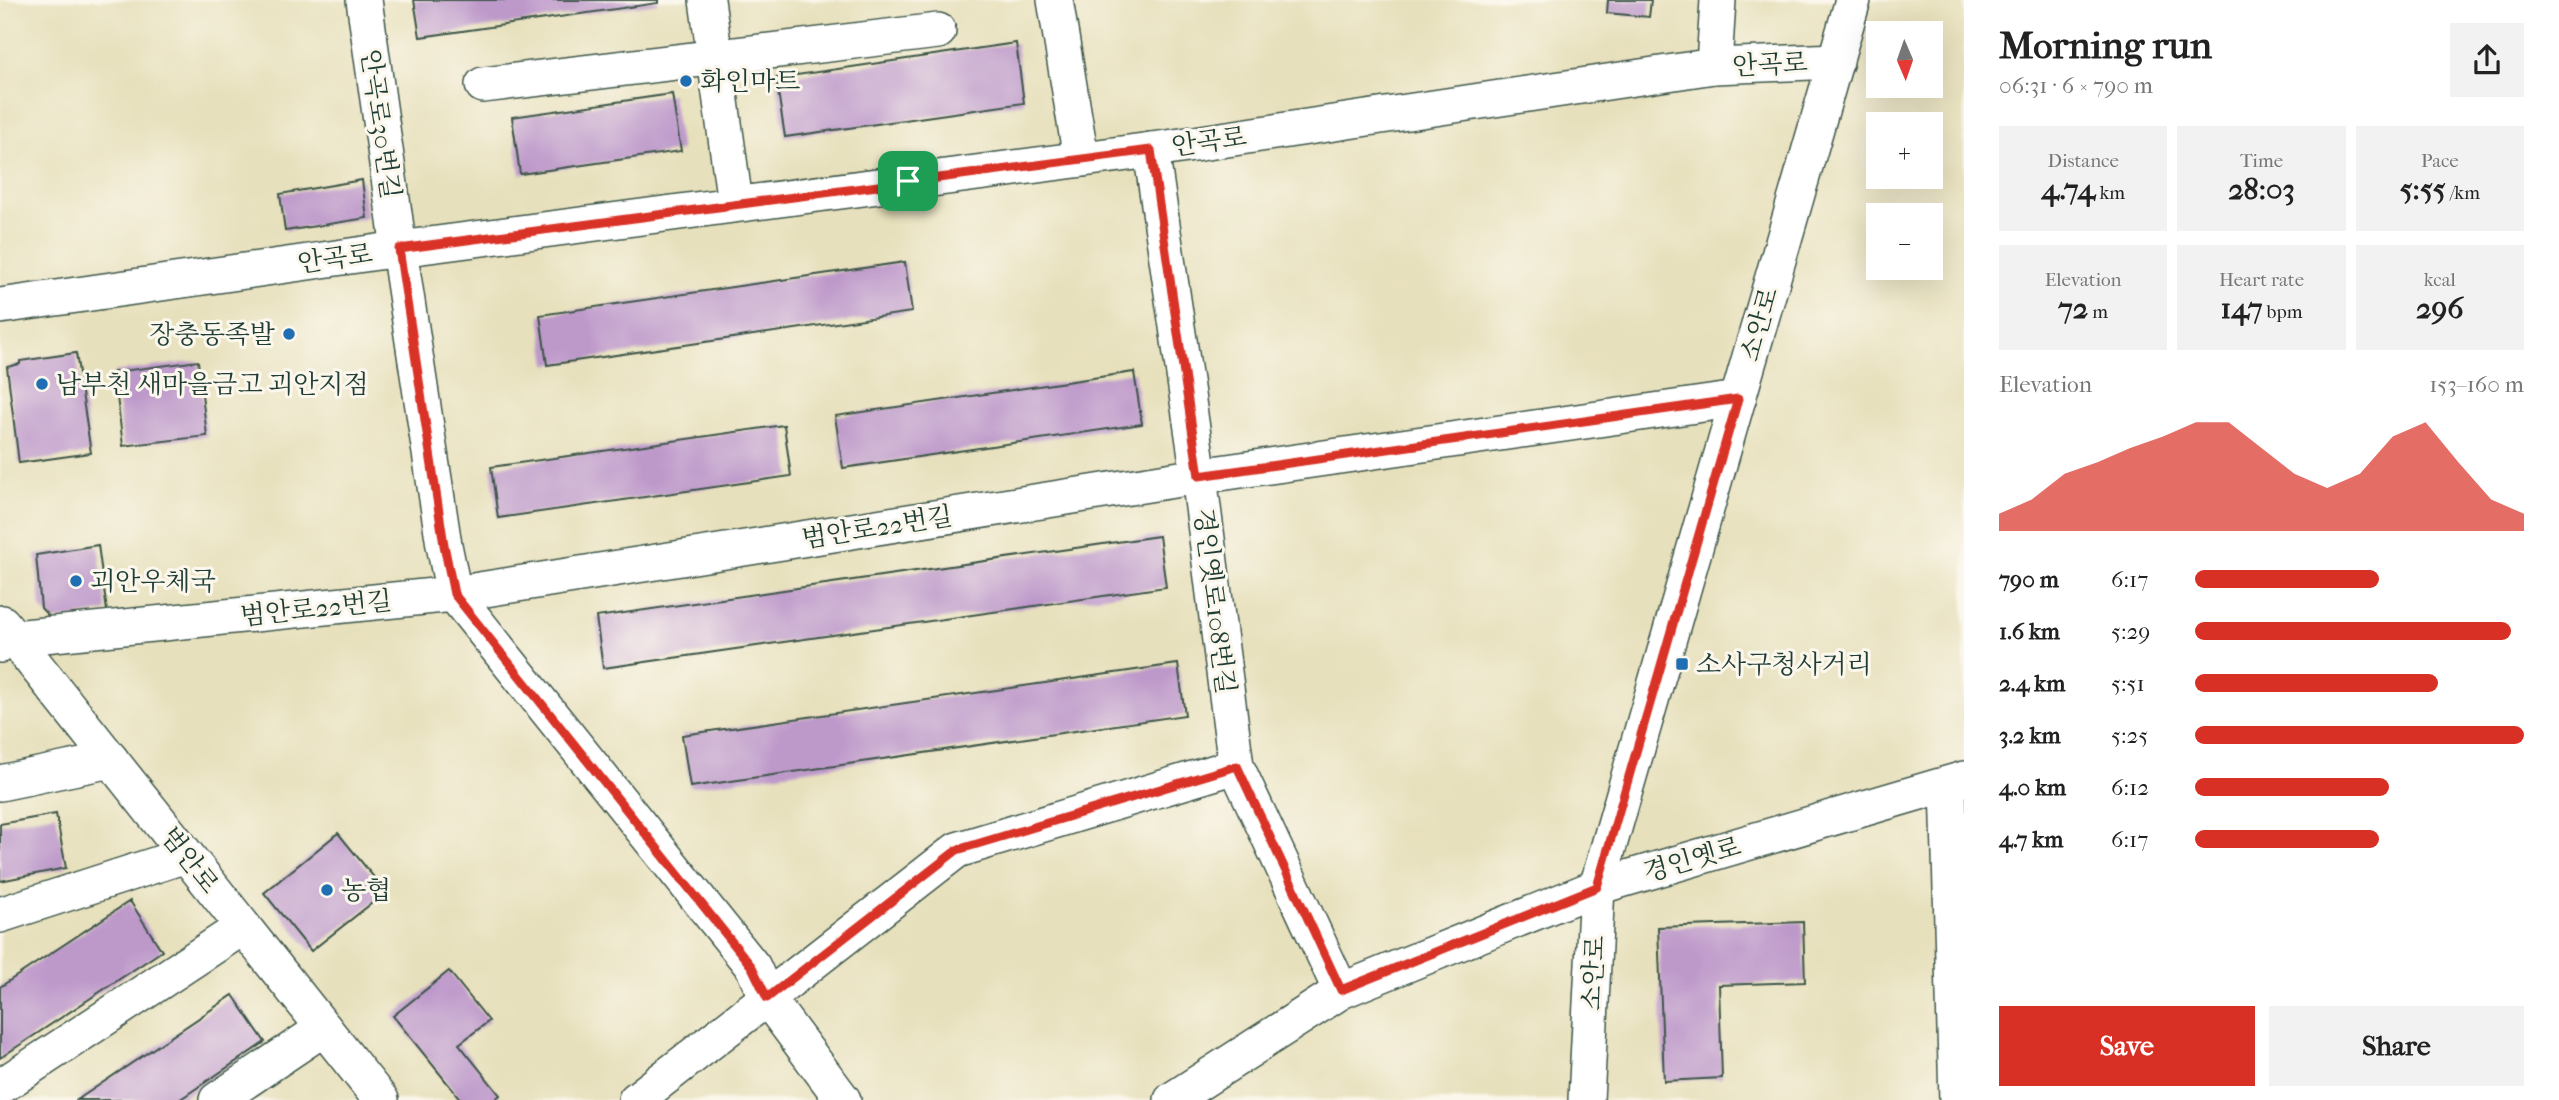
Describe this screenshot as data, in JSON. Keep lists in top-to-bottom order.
{
  "streets": {
    "street": [
      "안곡로",
      "안곡로30번길",
      "소안로",
      "범안로22번길",
      "경인옛로108번길",
      "경인옛로",
      "범안로"
    ]
  },
  "crossings": [
    ["안곡로", "안곡로30번길"],
    ["안곡로", "소안로"],
    ["안곡로", "경인옛로108번길"],
    ["안곡로30번길", "범안로22번길"],
    ["소안로", "범안로22번길"],
    ["소안로", "경인옛로"],
    ["범안로22번길", "경인옛로108번길"],
    ["범안로22번길", "범안로"],
    ["경인옛로108번길", "경인옛로"]
  ],
  "places": {
    "other": [
      "화인마트",
      "장충동족발",
      "남부천 새마을금고 괴안지점",
      "괴안우체국",
      "농협"
    ],
    "transit": ["소사구청사거리"]
  },
  "north": "bottom",
  "page": {
    "heading": ["Morning run", "06:31 · 6 × 790 m"],
    "map_buttons": ["+", "−"],
    "stats": [
      ["Distance", "4.74 km"],
      ["Time", "28:03"],
      ["Pace", "5:55 /km"],
      ["Elevation", "72 m"],
      ["Heart rate", "147 bpm"],
      ["kcal", "296"]
    ],
    "chart": ["Elevation", "153–160 m"],
    "list": [
      {
        "name": "790 m",
        "note": "6:17"
      },
      {
        "name": "1.6 km",
        "note": "5:29"
      },
      {
        "name": "2.4 km",
        "note": "5:51"
      },
      {
        "name": "3.2 km",
        "note": "5:25"
      },
      {
        "name": "4.0 km",
        "note": "6:12"
      },
      {
        "name": "4.7 km",
        "note": "6:17"
      }
    ],
    "buttons": ["Save", "Share"]
  }
}
